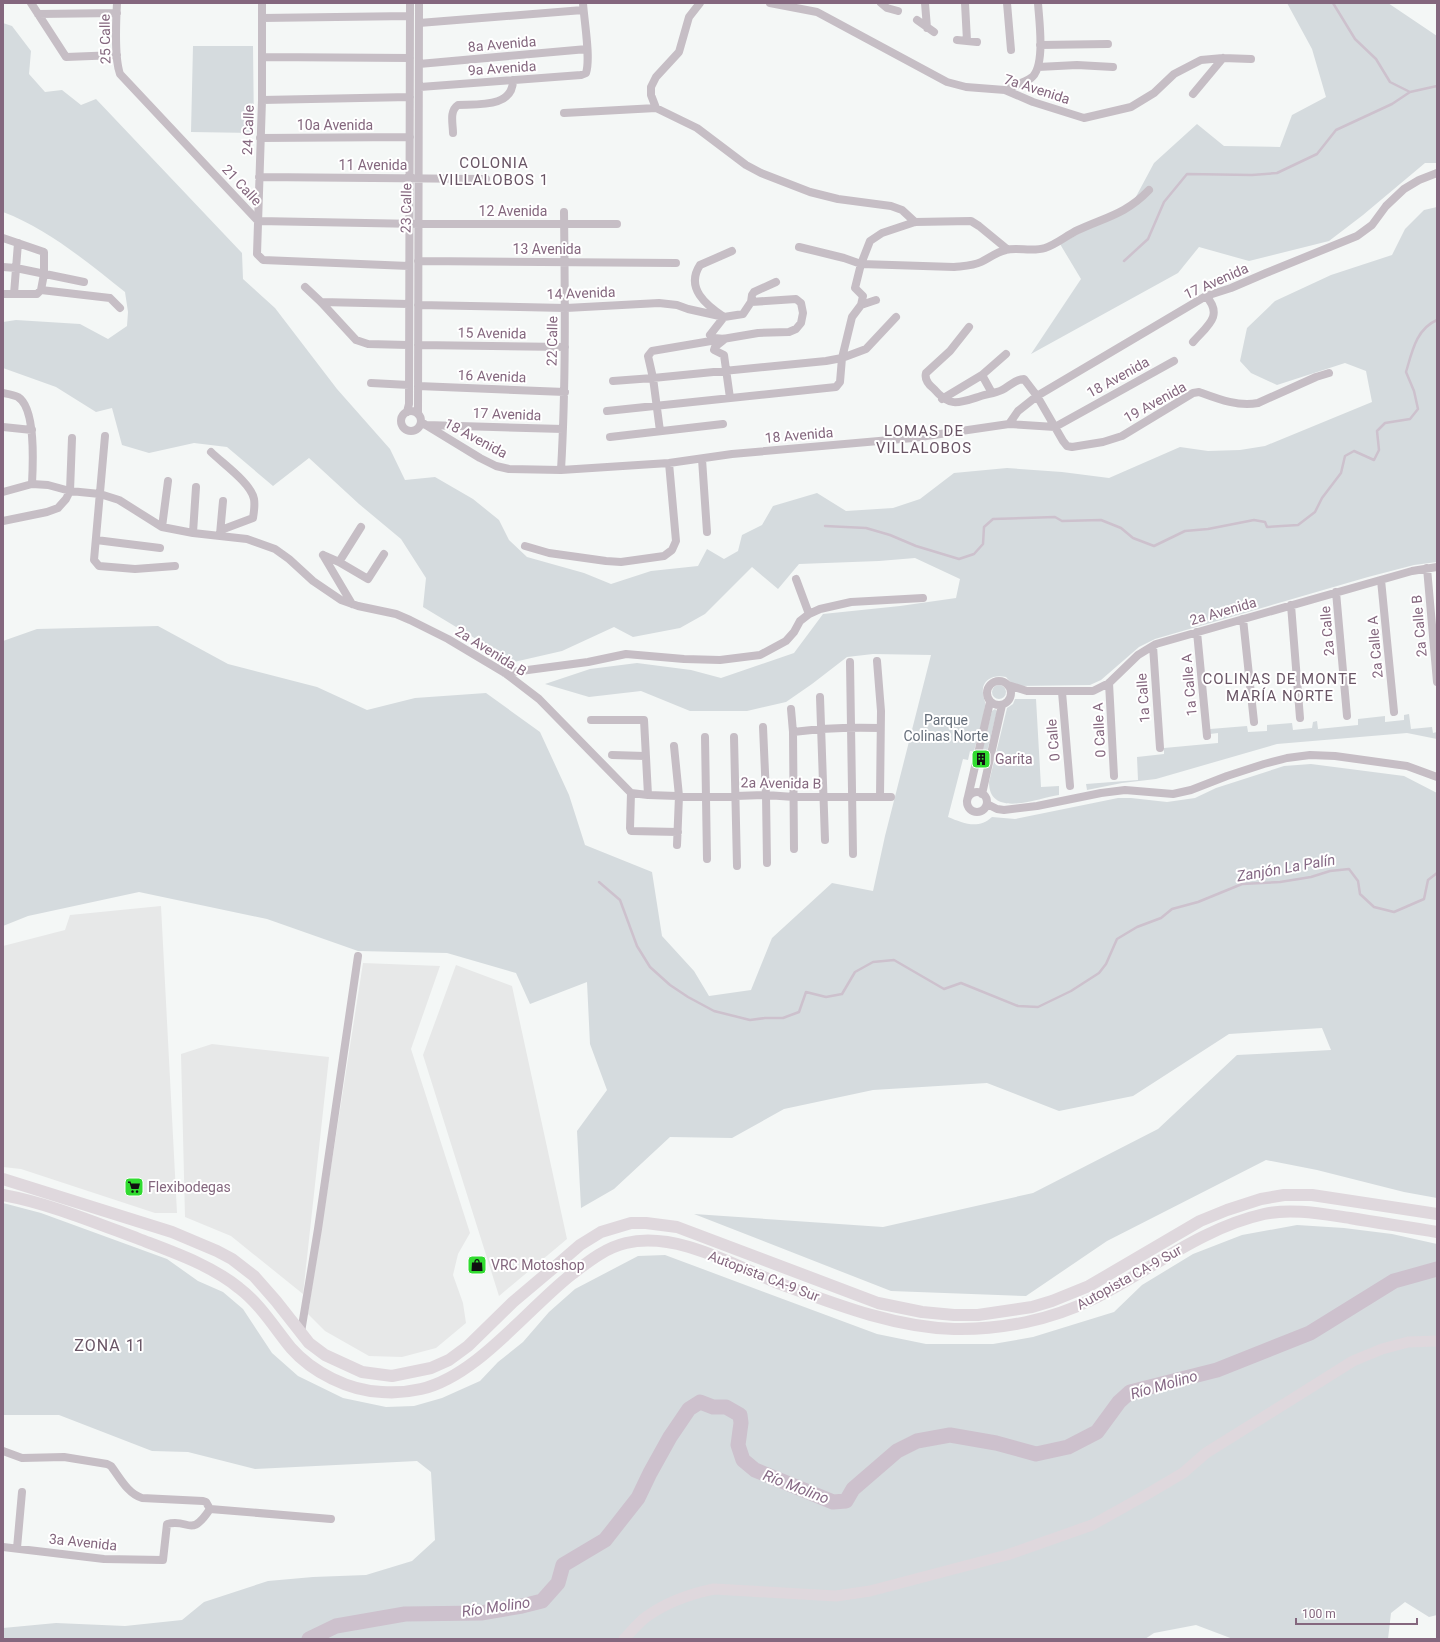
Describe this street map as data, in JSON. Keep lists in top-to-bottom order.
{
  "streets": {
    "highway": ["Autopista CA-9 Sur"],
    "street": [
      "25 Calle",
      "8a Avenida",
      "9a Avenida",
      "7a Avenida",
      "10a Avenida",
      "24 Calle",
      "11 Avenida",
      "21 Calle",
      "23 Calle",
      "12 Avenida",
      "13 Avenida",
      "17 Avenida",
      "14 Avenida",
      "15 Avenida",
      "22 Calle",
      "16 Avenida",
      "18 Avenida",
      "19 Avenida",
      "2a Avenida",
      "2a Calle B",
      "2a Calle",
      "2a Calle A",
      "2a Avenida B",
      "1a Calle A",
      "1a Calle",
      "0 Calle A",
      "0 Calle",
      "3a Avenida"
    ]
  },
  "crossings": [
    ["25 Calle", "21 Calle"],
    ["8a Avenida", "9a Avenida"],
    ["8a Avenida", "23 Calle"],
    ["9a Avenida", "23 Calle"],
    ["10a Avenida", "24 Calle"],
    ["10a Avenida", "23 Calle"],
    ["24 Calle", "11 Avenida"],
    ["24 Calle", "21 Calle"],
    ["24 Calle", "23 Calle"],
    ["11 Avenida", "23 Calle"],
    ["21 Calle", "23 Calle"],
    ["21 Calle", "12 Avenida"],
    ["23 Calle", "12 Avenida"],
    ["23 Calle", "13 Avenida"],
    ["23 Calle", "17 Avenida"],
    ["23 Calle", "14 Avenida"],
    ["23 Calle", "15 Avenida"],
    ["23 Calle", "16 Avenida"],
    ["23 Calle", "18 Avenida"],
    ["12 Avenida", "22 Calle"],
    ["13 Avenida", "22 Calle"],
    ["17 Avenida", "22 Calle"],
    ["17 Avenida", "18 Avenida"],
    ["14 Avenida", "22 Calle"],
    ["15 Avenida", "22 Calle"],
    ["22 Calle", "16 Avenida"],
    ["22 Calle", "18 Avenida"],
    ["18 Avenida", "19 Avenida"],
    ["2a Avenida", "2a Calle B"],
    ["2a Avenida", "2a Calle"],
    ["2a Avenida", "2a Calle A"],
    ["2a Avenida", "1a Calle A"],
    ["2a Avenida", "1a Calle"],
    ["2a Avenida", "0 Calle A"],
    ["2a Avenida", "0 Calle"]
  ],
  "districts": [
    "COLONIA VILLALOBOS 1",
    "LOMAS DE VILLALOBOS",
    "COLINAS DE MONTE MARÍA NORTE",
    "ZONA 11"
  ],
  "water": ["Zanjón La Palín", "Río Molino"],
  "parks": ["Parque Colinas Norte"],
  "places": {
    "building": ["Garita"],
    "supermarket": ["Flexibodegas"],
    "shop": ["VRC Motoshop"]
  },
  "scale_bar": "100 m"
}
